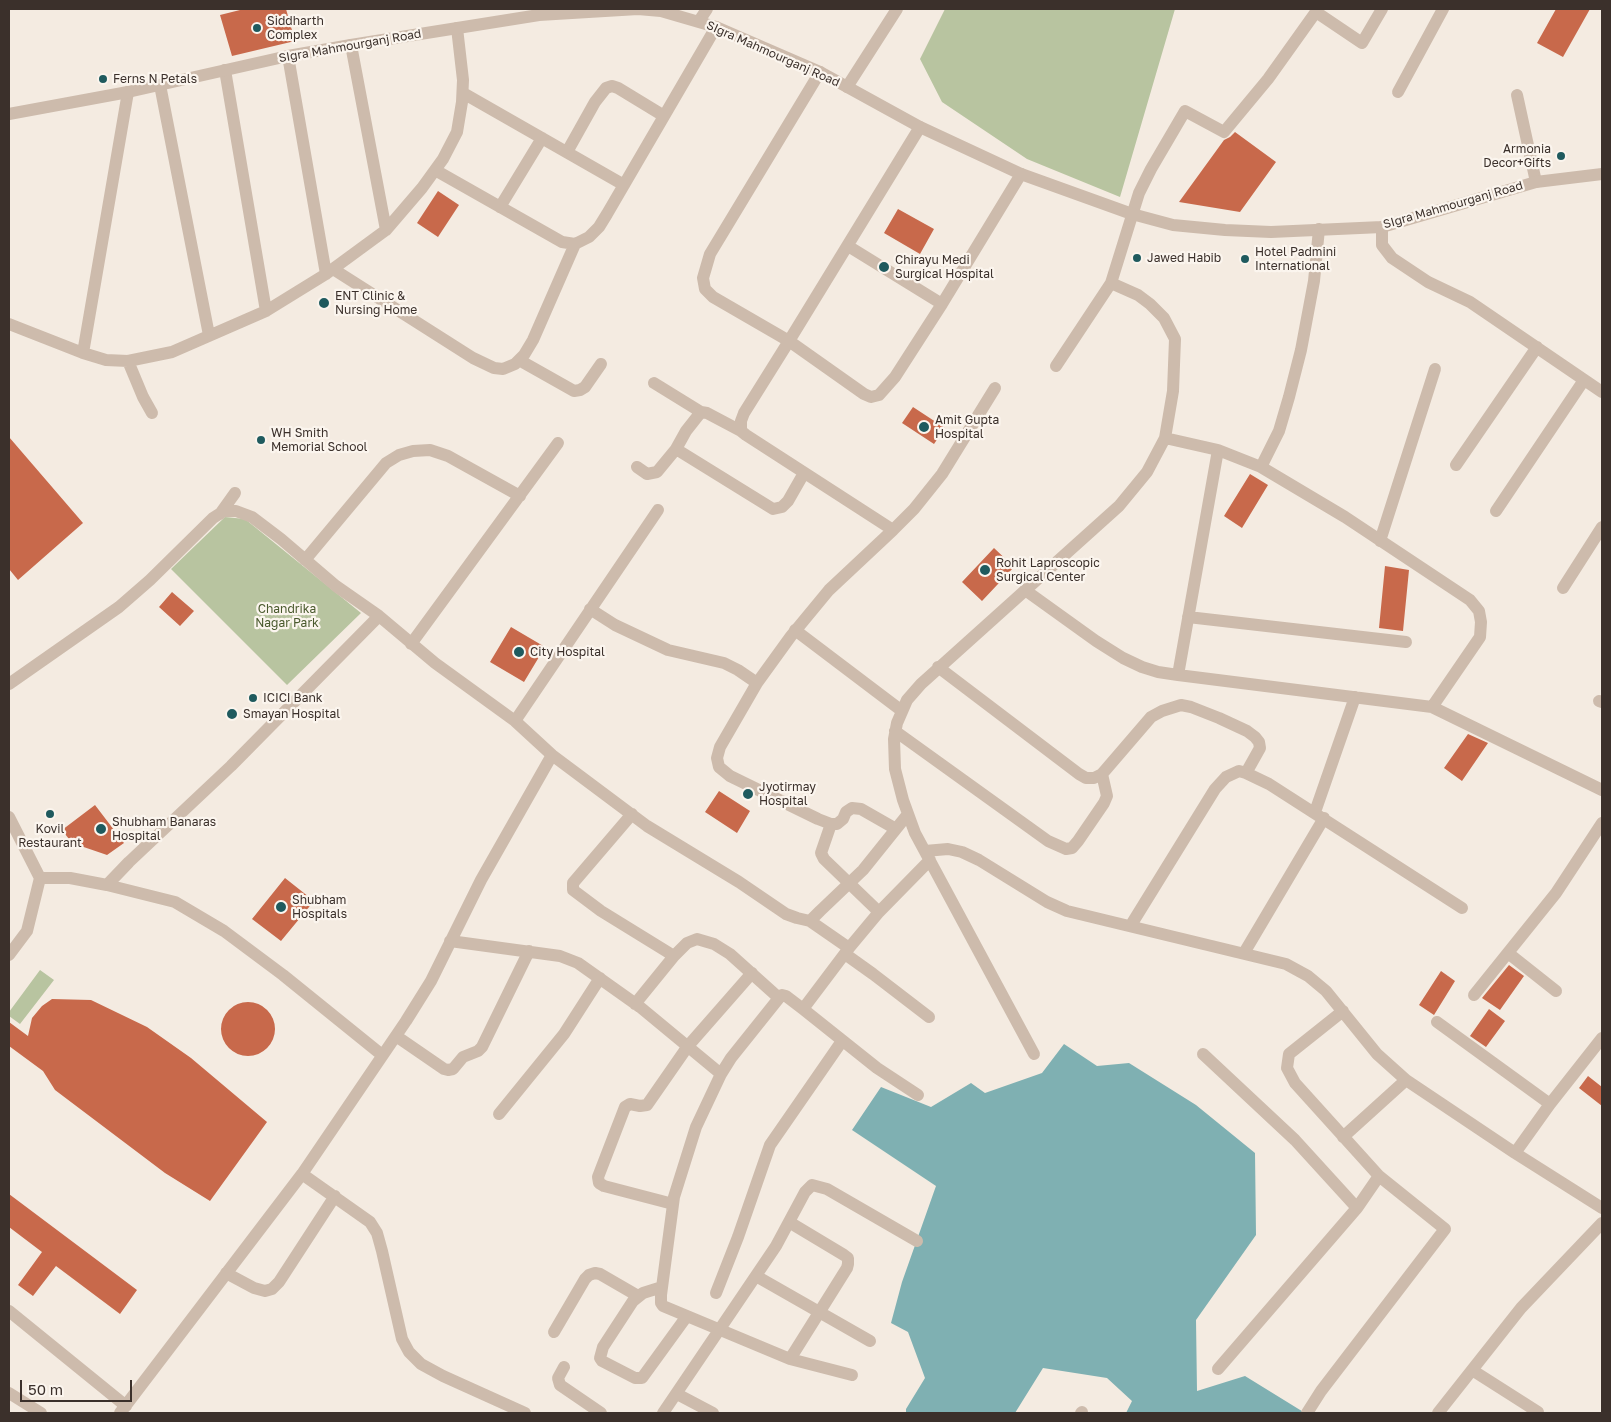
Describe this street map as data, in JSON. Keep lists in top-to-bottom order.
{
  "streets": {
    "street": ["SIgra Mahmourganj Road"]
  },
  "parks": ["Chandrika Nagar Park"],
  "places": [
    "Siddharth Complex",
    "Ferns N Petals",
    "Armonia Decor+Gifts",
    "Jawed Habib",
    "Hotel Padmini International",
    "Chirayu Medi Surgical Hospital",
    "ENT Clinic & Nursing Home",
    "Amit Gupta Hospital",
    "WH Smith Memorial School",
    "Rohit Laproscopic Surgical Center",
    "City Hospital",
    "ICICI Bank",
    "Smayan Hospital",
    "Jyotirmay Hospital",
    "Kovil Restaurant",
    "Shubham Banaras Hospital",
    "Shubham Hospitals"
  ],
  "scale_bar": "50 m"
}
